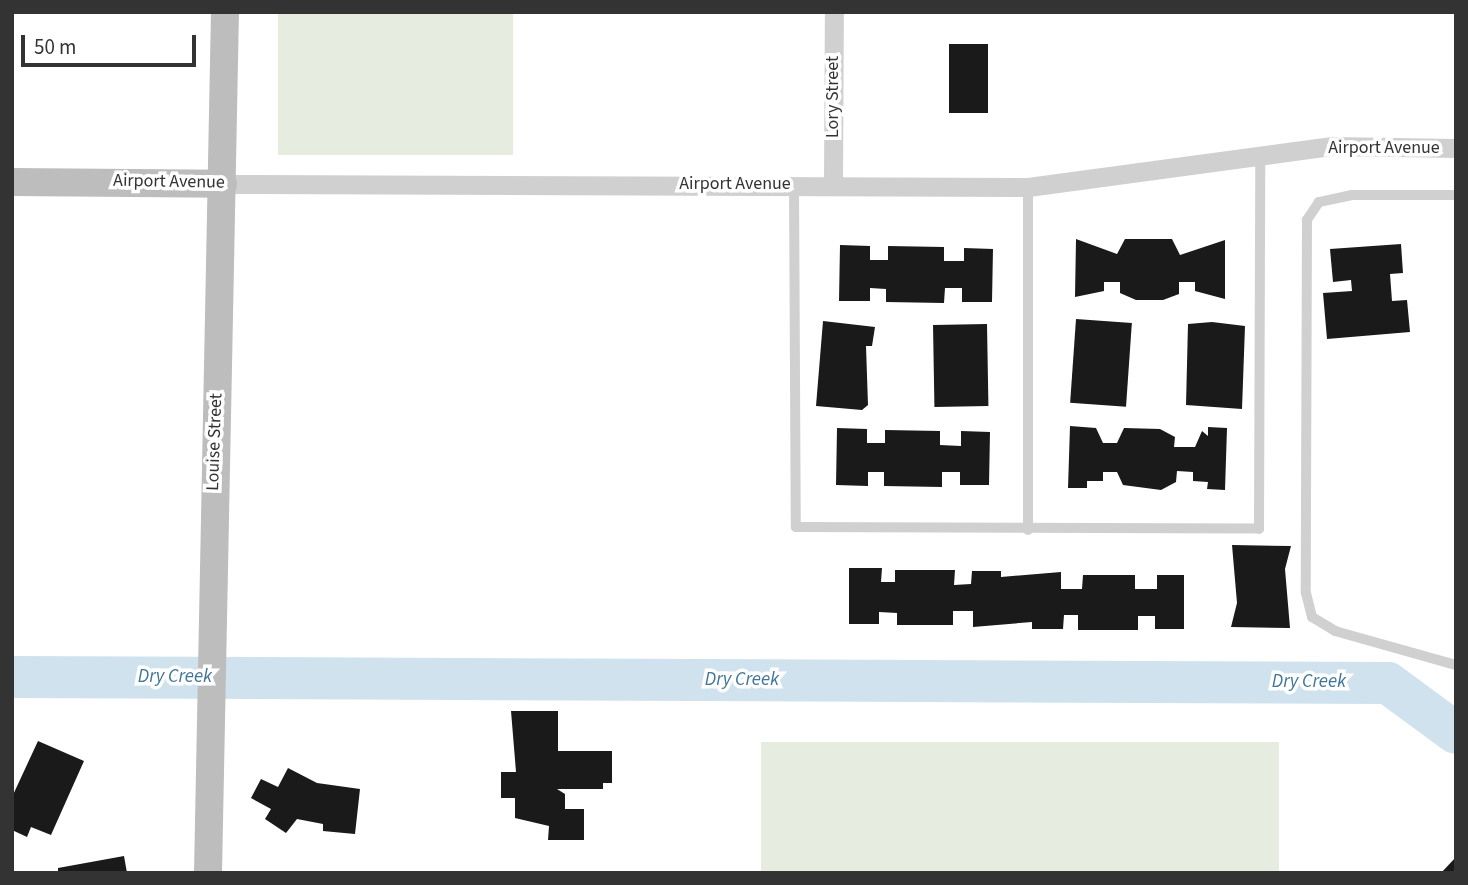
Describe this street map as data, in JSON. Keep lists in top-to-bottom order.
{
  "streets": {
    "street": ["Lory Street", "Airport Avenue", "Louise Street"]
  },
  "crossings": [
    ["Lory Street", "Airport Avenue"],
    ["Airport Avenue", "Louise Street"]
  ],
  "water": ["Dry Creek"],
  "scale_bar": "50 m"
}
